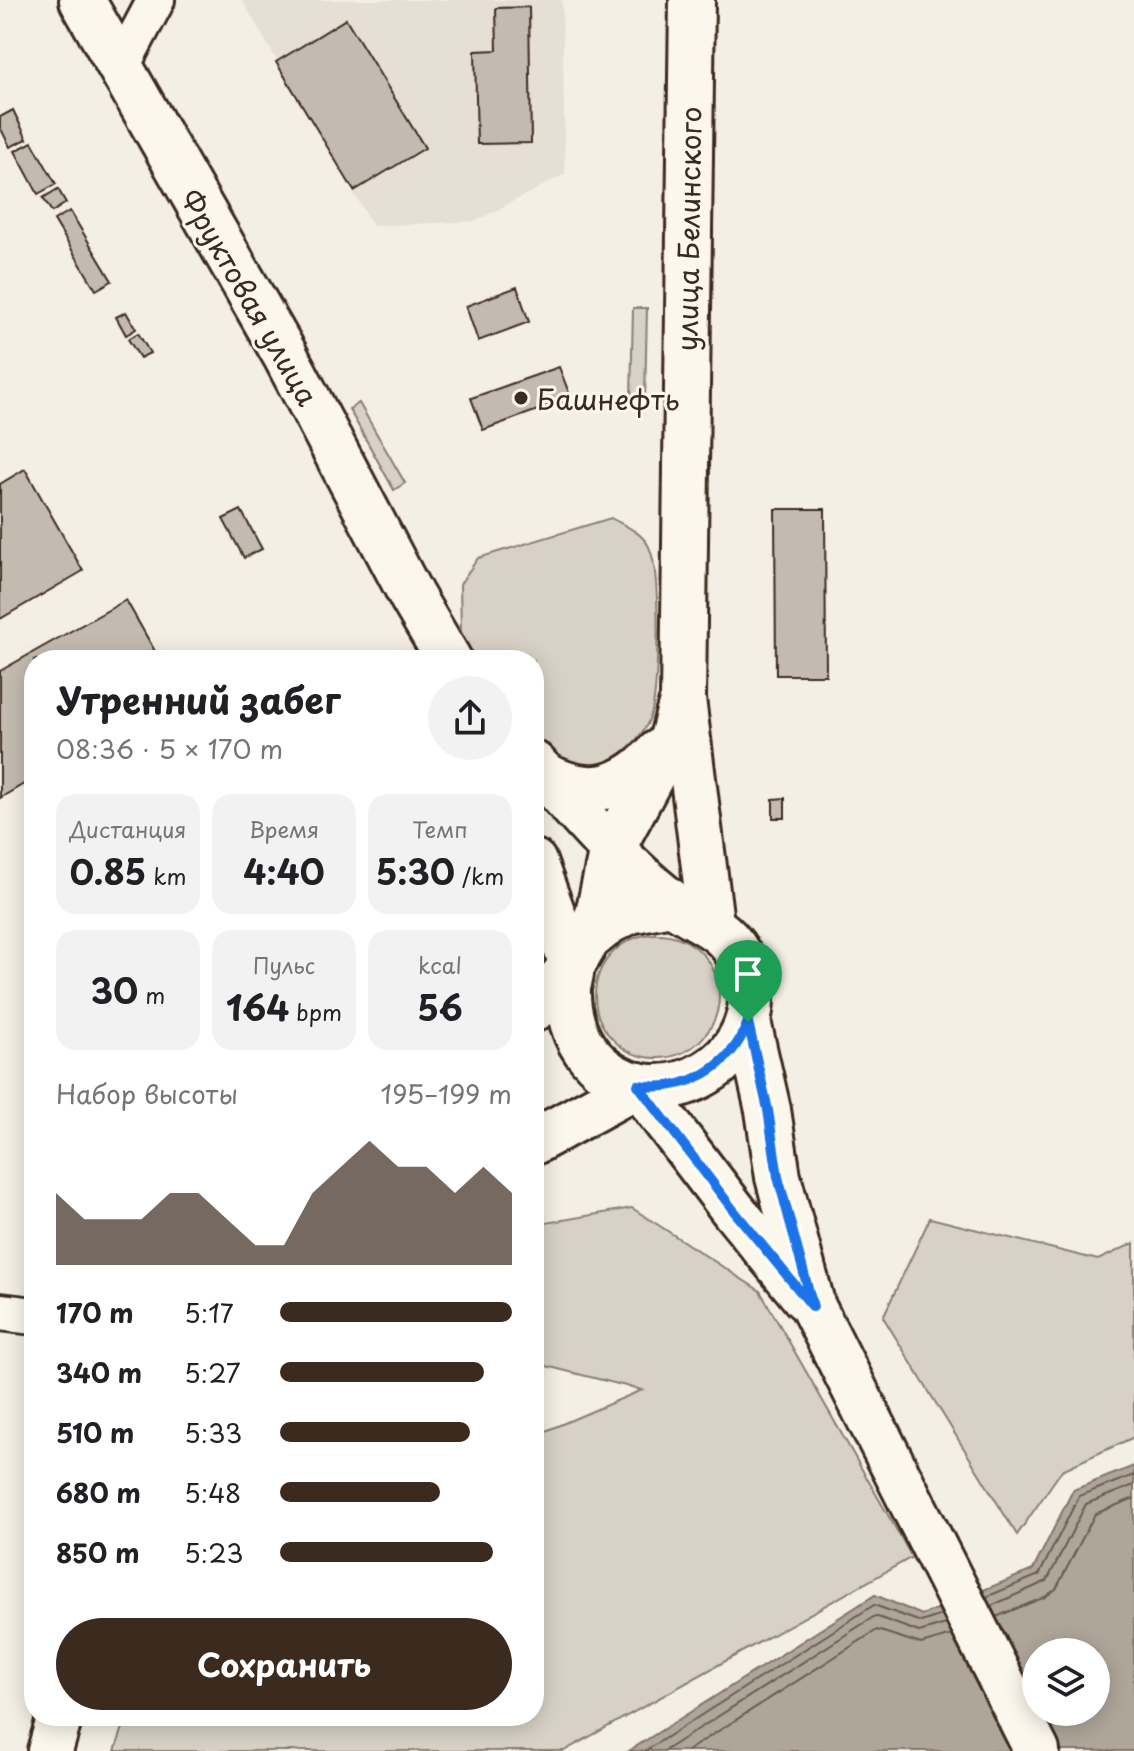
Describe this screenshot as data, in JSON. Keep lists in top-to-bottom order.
{
  "streets": {
    "main road": ["улица Белинского", "Фруктовая улица"]
  },
  "places": ["Башнефть"],
  "page": {
    "heading": ["Утренний забег", "08:36 · 5 × 170 m"],
    "stats": [
      ["Дистанция", "0.85 km"],
      ["Время", "4:40"],
      ["Темп", "5:30 /km"],
      ["30 m"],
      ["Пульс", "164 bpm"],
      ["kcal", "56"]
    ],
    "chart": ["Набор высоты", "195–199 m"],
    "list": [
      {
        "name": "170 m",
        "note": "5:17"
      },
      {
        "name": "340 m",
        "note": "5:27"
      },
      {
        "name": "510 m",
        "note": "5:33"
      },
      {
        "name": "680 m",
        "note": "5:48"
      },
      {
        "name": "850 m",
        "note": "5:23"
      }
    ],
    "buttons": "Сохранить"
  }
}
